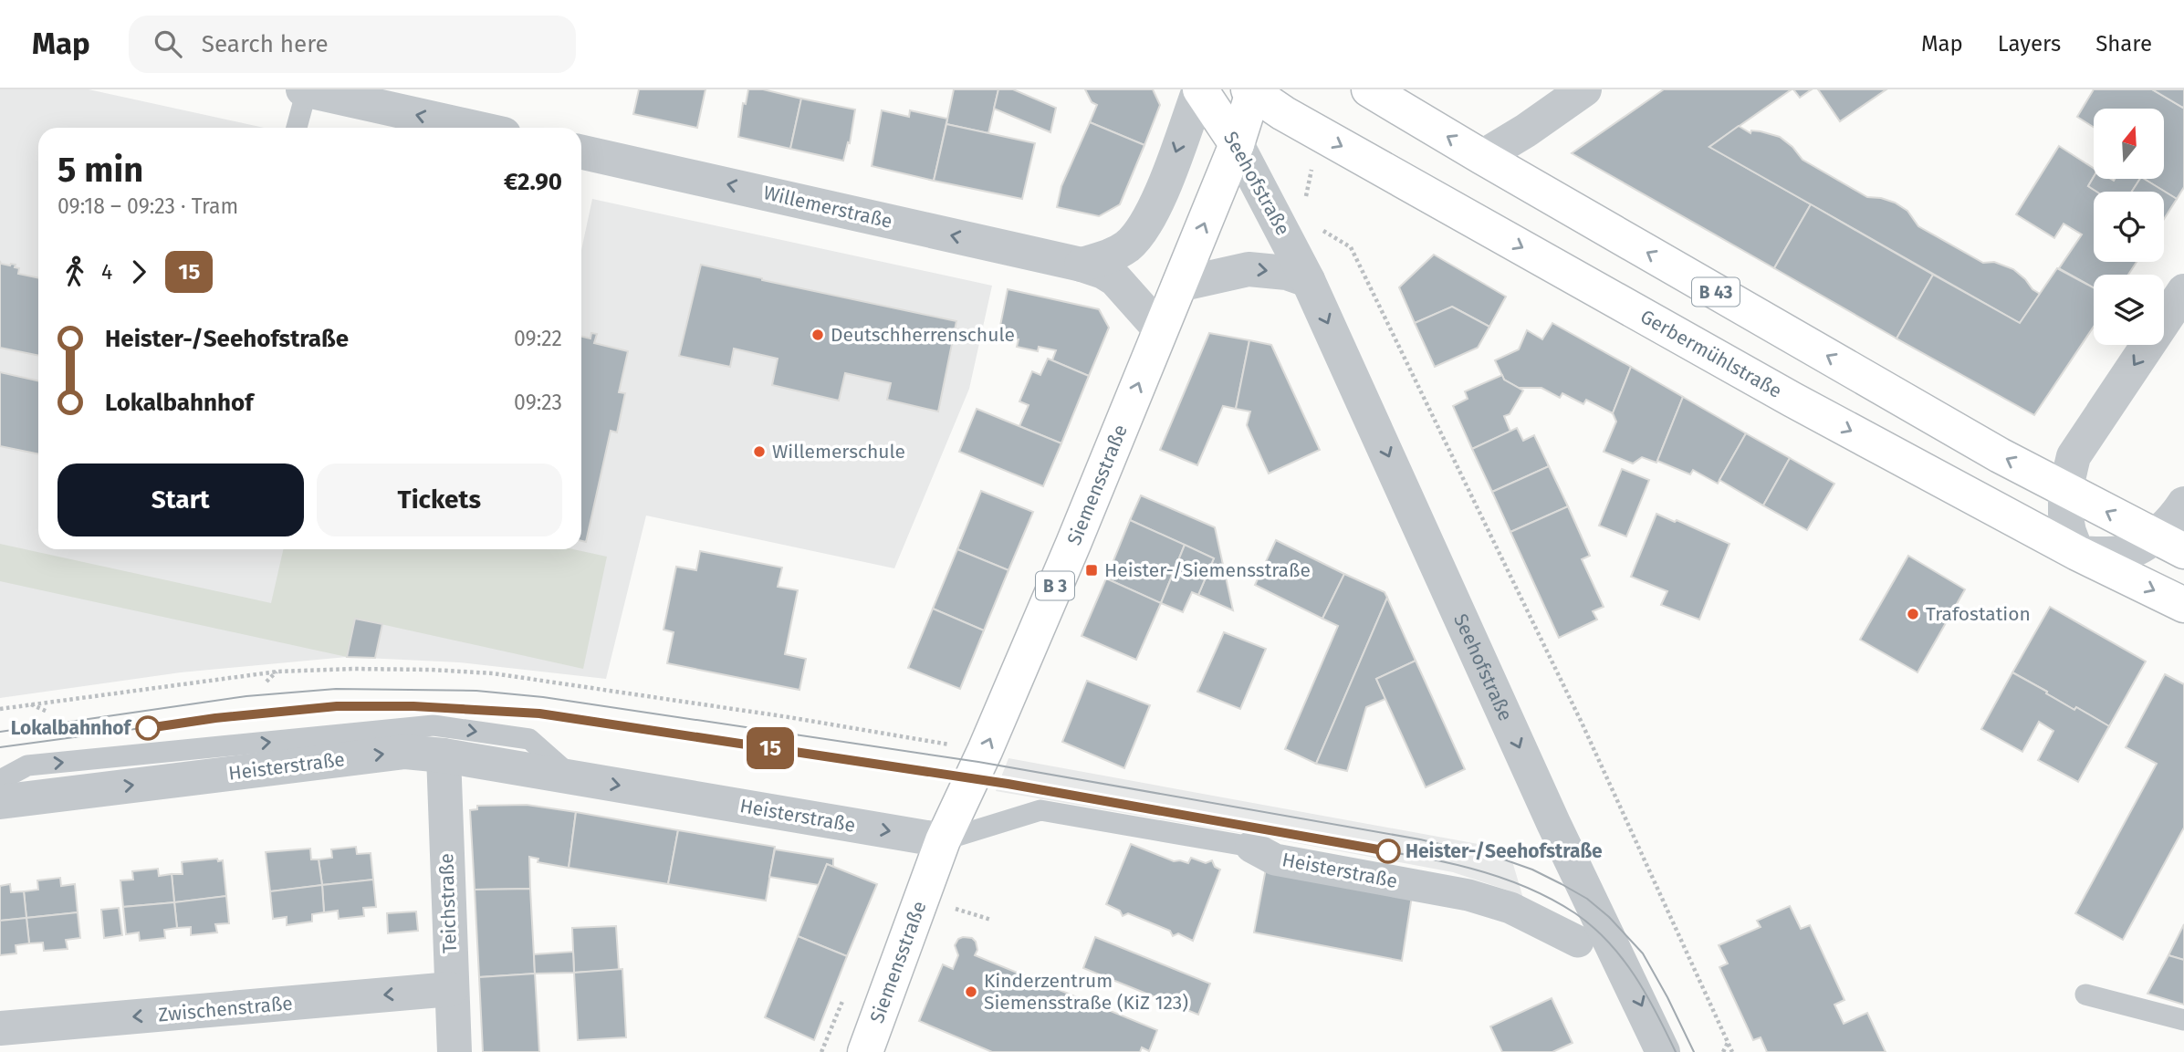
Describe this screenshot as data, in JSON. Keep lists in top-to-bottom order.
{
  "streets": {
    "main road": [
      "Seehofstraße",
      "B 43",
      "Gerbermühlstraße",
      "Siemensstraße",
      "B 3"
    ],
    "street": [
      "Willemerstraße",
      "Heisterstraße",
      "Teichstraße",
      "Zwischenstraße"
    ]
  },
  "crossings": [
    ["Seehofstraße", "Siemensstraße"],
    ["Willemerstraße", "Siemensstraße"],
    ["Gerbermühlstraße", "Siemensstraße"],
    ["Siemensstraße", "Heisterstraße"],
    ["Heisterstraße", "Teichstraße"],
    ["Teichstraße", "Zwischenstraße"]
  ],
  "one_way": [
    "Seehofstraße",
    "Willemerstraße",
    "Siemensstraße",
    "Heisterstraße",
    "Zwischenstraße"
  ],
  "places": {
    "other": [
      "Deutschherrenschule",
      "Willemerschule",
      "Trafostation",
      "Lokalbahnhof",
      "Heister-/Seehofstraße",
      "Kinderzentrum Siemensstraße (KiZ 123)"
    ],
    "transit": ["Heister-/Siemensstraße"]
  },
  "lines": ["tram line 15"],
  "north": "top",
  "page": {
    "header": "Map",
    "search": "Search here",
    "nav": ["Map", "Layers", "Share"],
    "on_map": "15",
    "heading": ["5 min", "09:18 – 09:23 · Tram", "€2.90"],
    "legs": ["4", "15"],
    "list": [
      {
        "name": "Heister-/Seehofstraße",
        "value": "09:22"
      },
      {
        "name": "Lokalbahnhof",
        "value": "09:23"
      }
    ],
    "buttons": ["Start", "Tickets"]
  }
}
